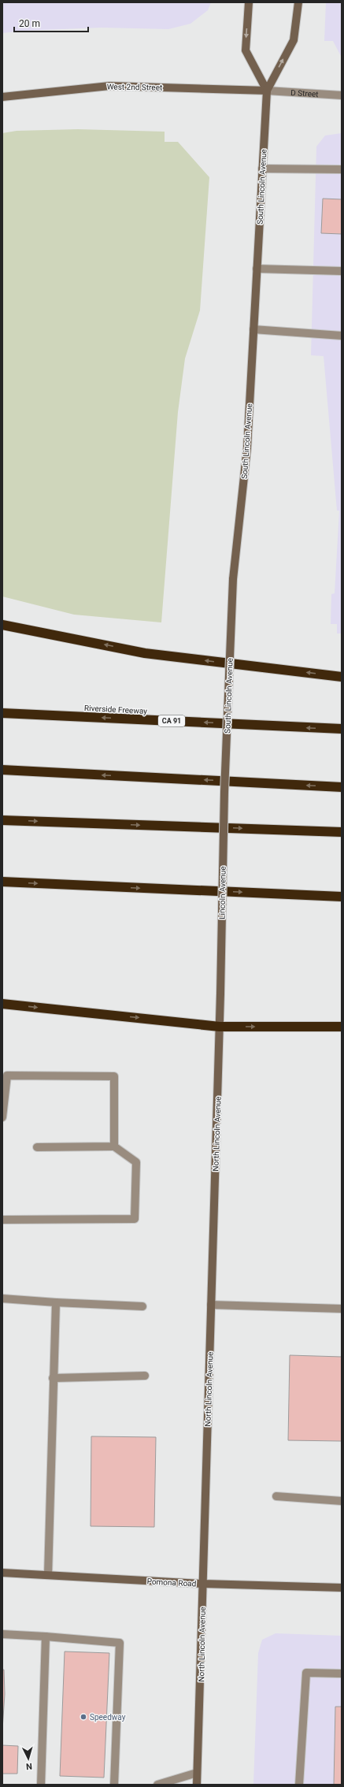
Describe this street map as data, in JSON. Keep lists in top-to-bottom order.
{
  "streets": {
    "highway": ["Riverside Freeway", "CA 91"],
    "main road": [
      "West 2nd Street",
      "South Lincoln Avenue",
      "Lincoln Avenue",
      "North Lincoln Avenue",
      "Pomona Road"
    ],
    "street": ["D Street"]
  },
  "crossings": [
    ["West 2nd Street", "D Street"],
    ["West 2nd Street", "South Lincoln Avenue"],
    ["D Street", "South Lincoln Avenue"],
    ["South Lincoln Avenue", "Lincoln Avenue"],
    ["Lincoln Avenue", "North Lincoln Avenue"],
    ["North Lincoln Avenue", "Pomona Road"]
  ],
  "places": ["Speedway"],
  "scale_bar": "20 m",
  "north": "bottom"
}
